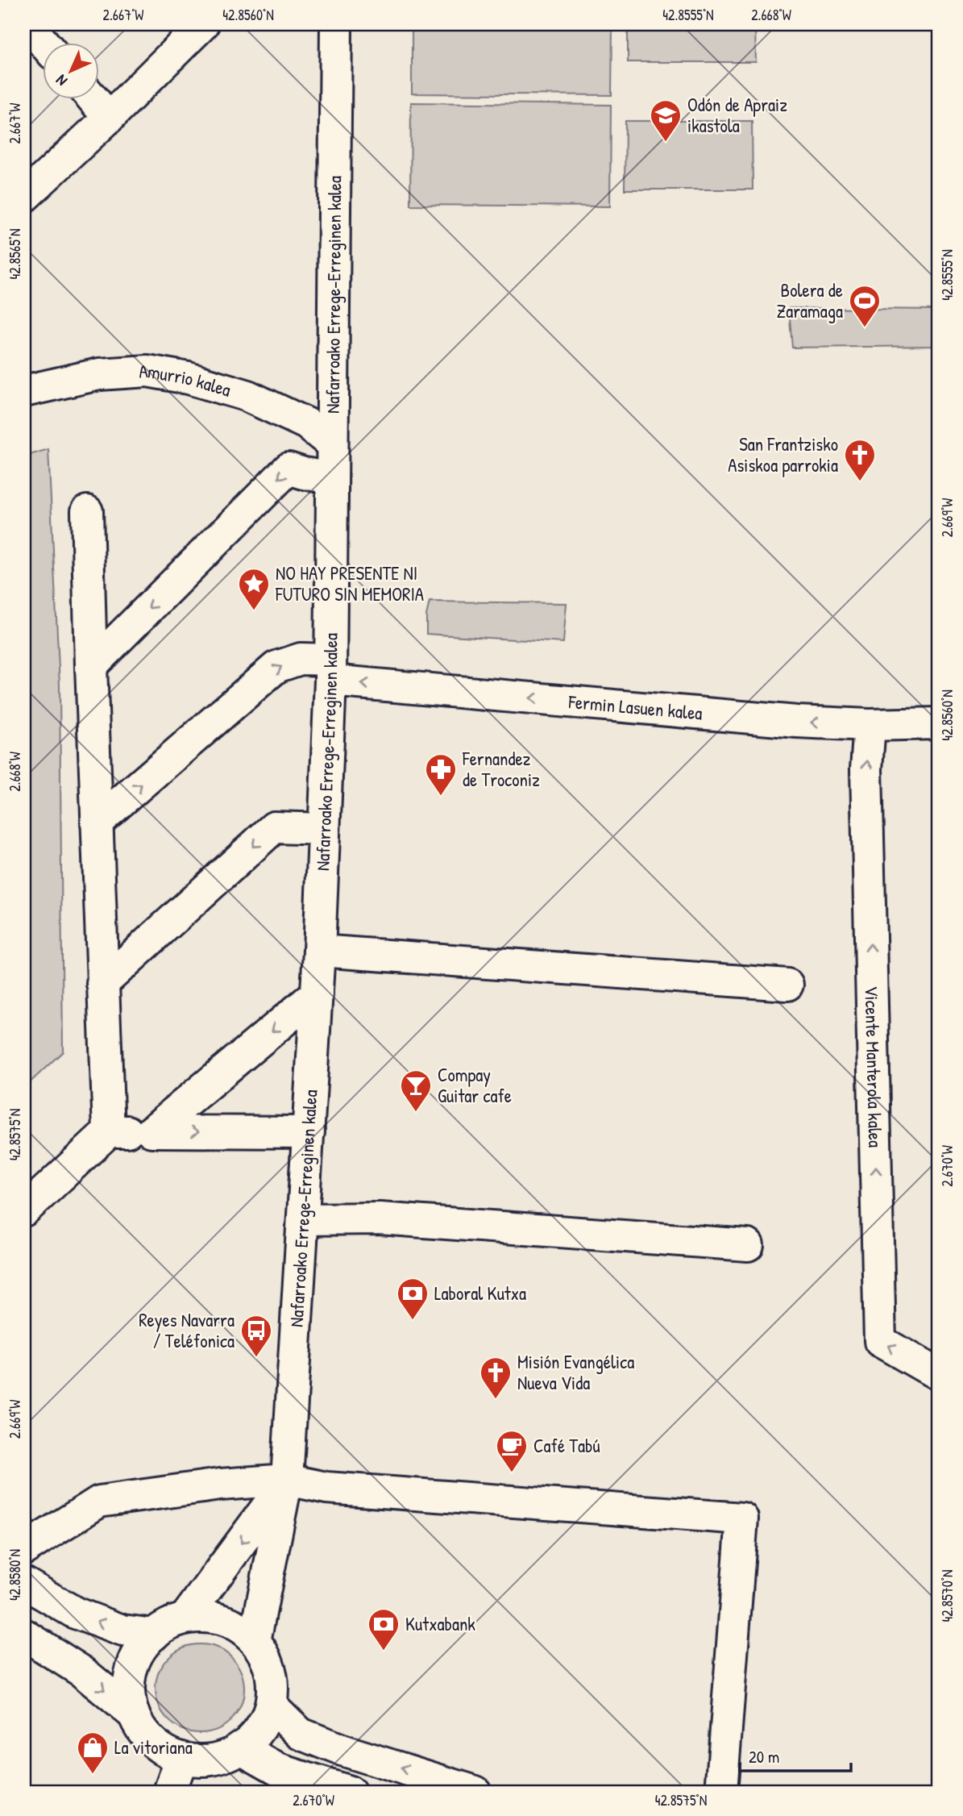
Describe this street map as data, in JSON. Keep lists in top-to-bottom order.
{
  "streets": {
    "street": [
      "Nafarroako Errege-Erreginen kalea",
      "Amurrio kalea",
      "Fermin Lasuen kalea",
      "Vicente Manterola kalea"
    ]
  },
  "crossings": [
    ["Nafarroako Errege-Erreginen kalea", "Amurrio kalea"],
    ["Nafarroako Errege-Erreginen kalea", "Fermin Lasuen kalea"],
    ["Fermin Lasuen kalea", "Vicente Manterola kalea"]
  ],
  "one_way": ["Vicente Manterola kalea"],
  "places": {
    "school or university": ["Odón de Apraiz ikastola"],
    "sports": ["Bolera de Zaramaga"],
    "church": ["San Frantzisko Asiskoa parrokia", "Misión Evangélica Nueva Vida"],
    "place": ["NO HAY PRESENTE NI FUTURO SIN MEMORIA"],
    "pharmacy": ["Fernandez de Troconiz"],
    "bar": ["Compay Guitar cafe"],
    "bank": ["Laboral Kutxa", "Kutxabank"],
    "bus stop": ["Reyes Navarra / Teléfonica"],
    "cafe": ["Café Tabú"],
    "shop": ["La vitoriana"]
  },
  "scale_bar": "20 m",
  "north": "bottom left",
  "coordinates": [
    "2.667°W",
    "42.8560°N",
    "42.8555°N",
    "2.668°W",
    "42.8565°N",
    "2.669°W",
    "42.8575°N",
    "2.670°W",
    "42.8580°N",
    "42.8570°N"
  ]
}
